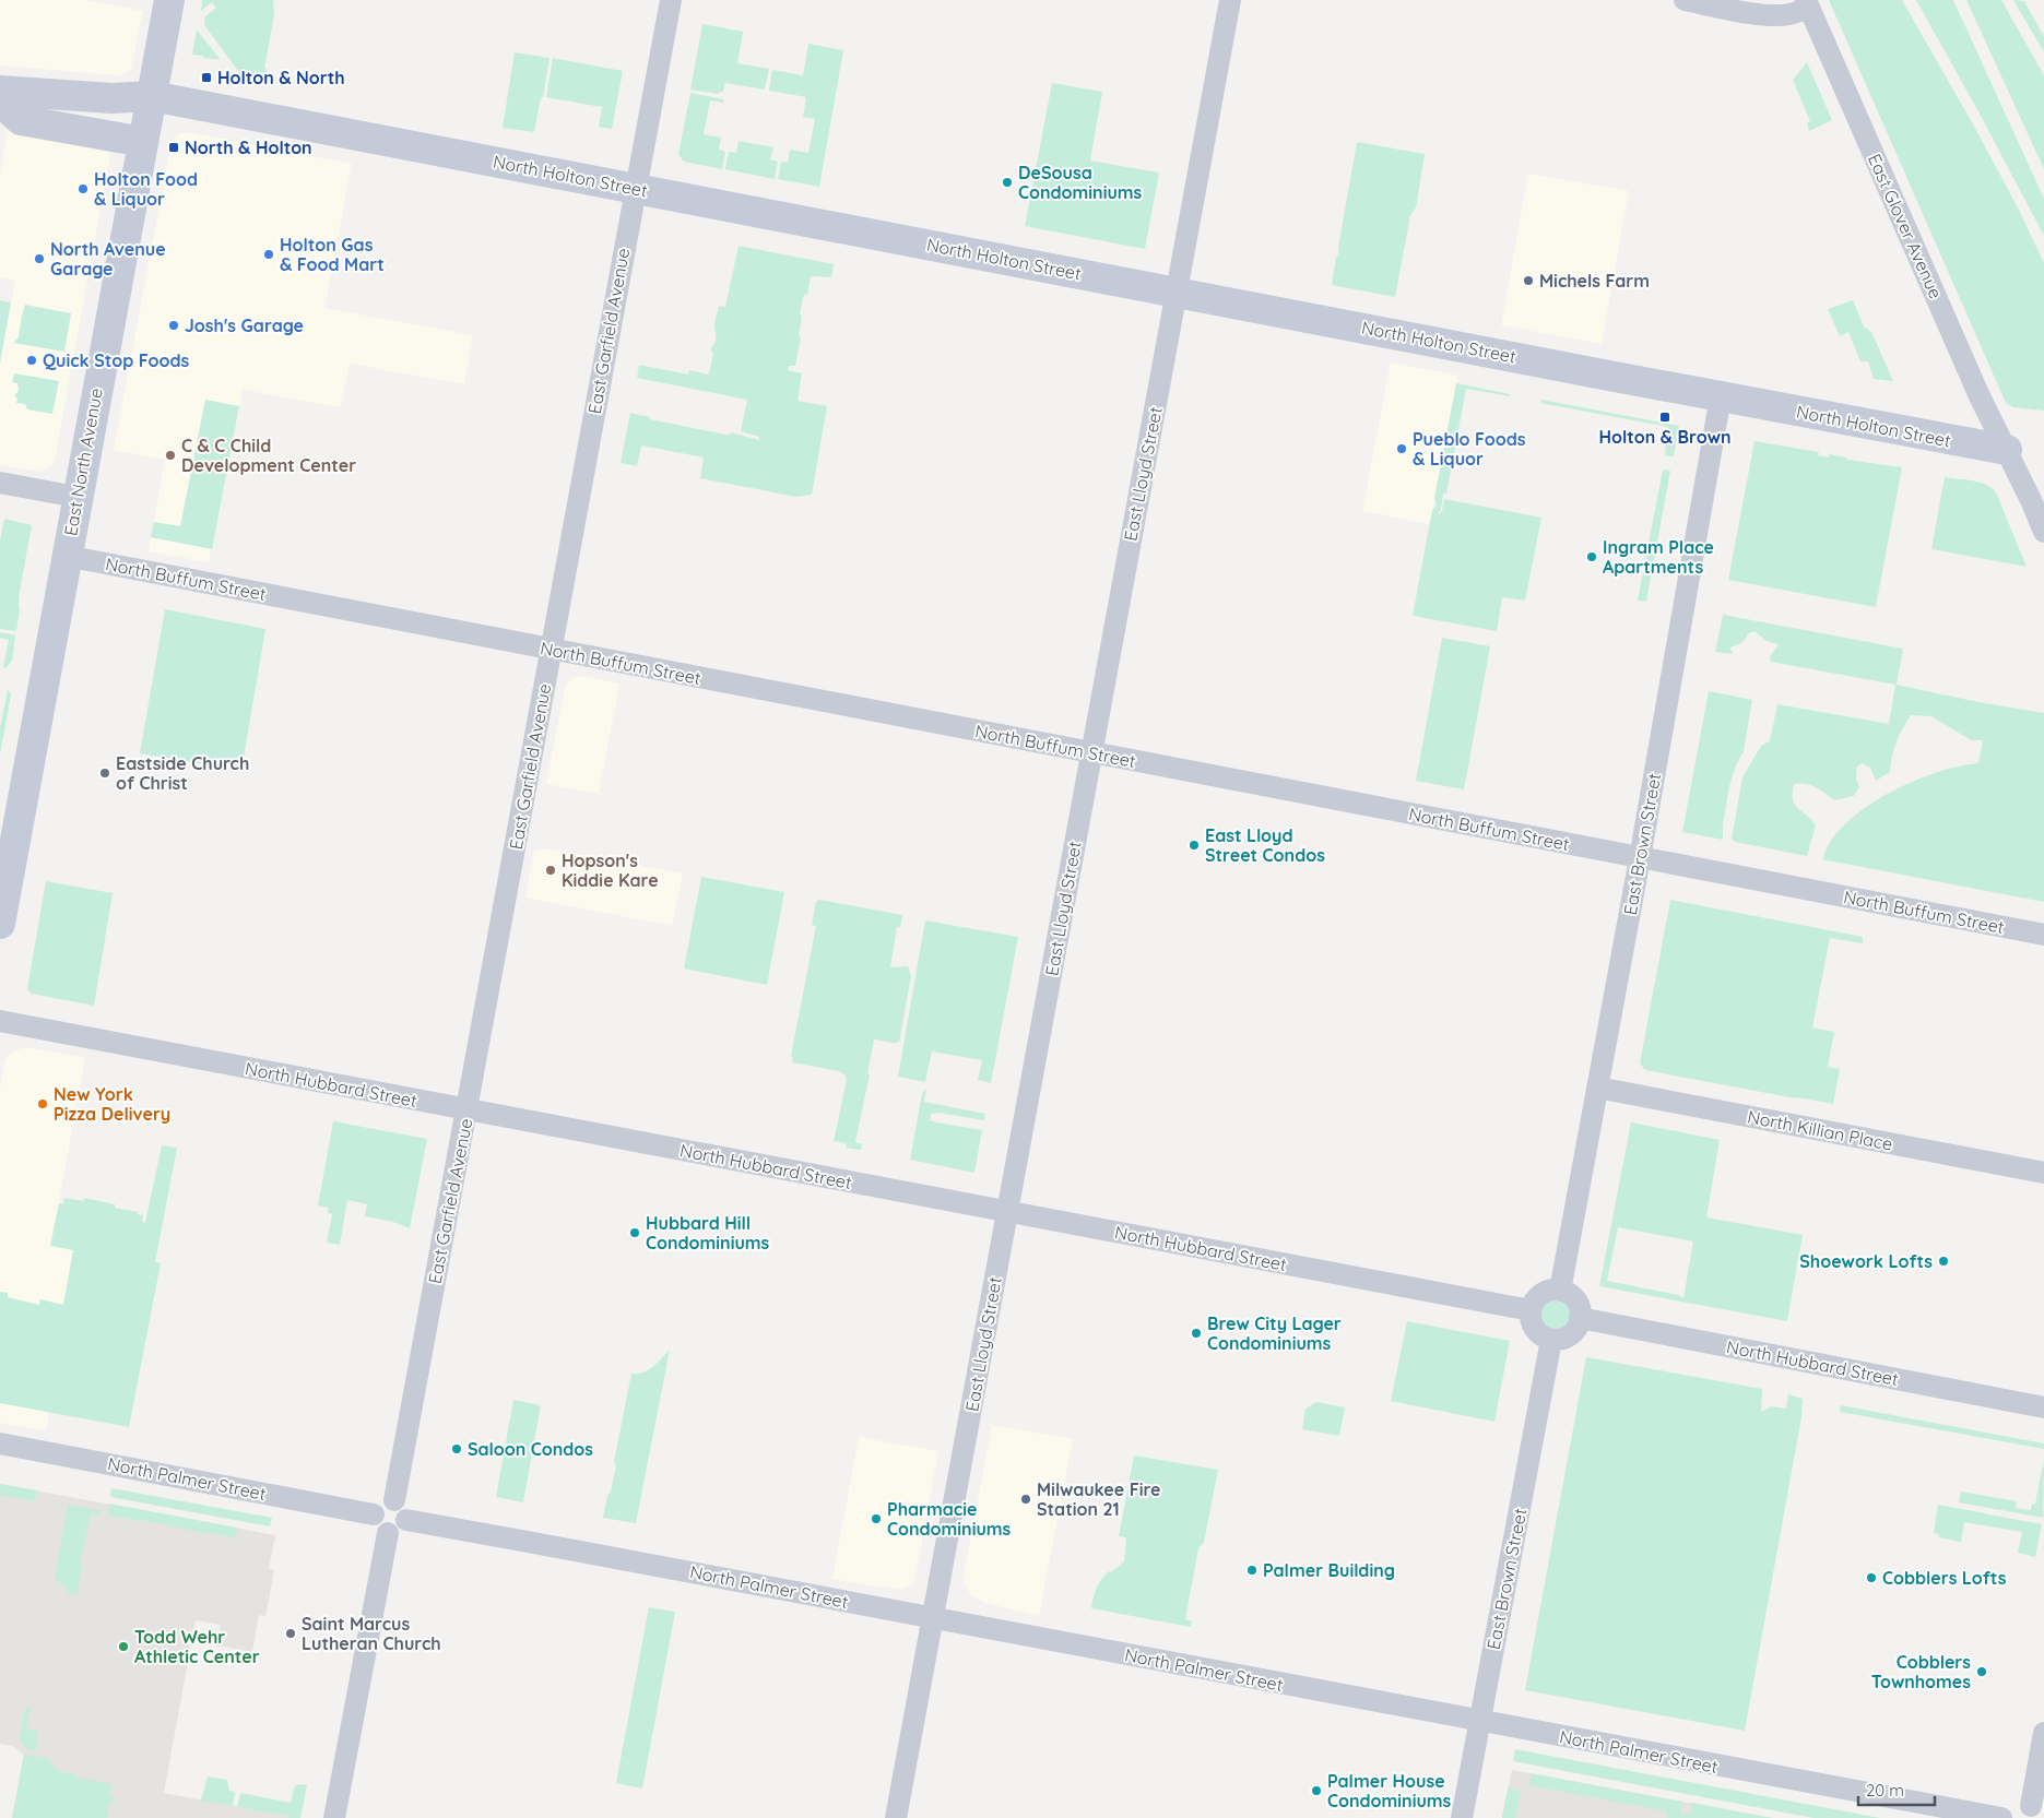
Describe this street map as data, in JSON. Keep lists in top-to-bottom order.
{
  "streets": {
    "main road": ["North Holton Street", "East North Avenue"],
    "street": [
      "East Glover Avenue",
      "East Garfield Avenue",
      "East Lloyd Street",
      "North Buffum Street",
      "East Brown Street",
      "North Hubbard Street",
      "North Killian Place",
      "North Palmer Street"
    ]
  },
  "crossings": [
    ["North Holton Street", "East Glover Avenue"],
    ["North Holton Street", "East Garfield Avenue"],
    ["North Holton Street", "East North Avenue"],
    ["North Holton Street", "East Lloyd Street"],
    ["North Holton Street", "East Brown Street"],
    ["East Garfield Avenue", "North Buffum Street"],
    ["East Garfield Avenue", "North Hubbard Street"],
    ["East Garfield Avenue", "North Palmer Street"],
    ["East North Avenue", "North Buffum Street"],
    ["East Lloyd Street", "North Buffum Street"],
    ["East Lloyd Street", "North Hubbard Street"],
    ["East Lloyd Street", "North Palmer Street"],
    ["North Buffum Street", "East Brown Street"],
    ["East Brown Street", "North Hubbard Street"],
    ["East Brown Street", "North Killian Place"],
    ["East Brown Street", "North Palmer Street"]
  ],
  "places": {
    "transit": ["Holton & North", "North & Holton", "Holton & Brown"],
    "other": [
      "DeSousa Condominiums",
      "Holton Food & Liquor",
      "Holton Gas & Food Mart",
      "North Avenue Garage",
      "Michels Farm",
      "Josh's Garage",
      "Quick Stop Foods",
      "Pueblo Foods & Liquor",
      "C & C Child Development Center",
      "Ingram Place Apartments",
      "Eastside Church of Christ",
      "East Lloyd Street Condos",
      "Hopson's Kiddie Kare",
      "New York Pizza Delivery",
      "Hubbard Hill Condominiums",
      "Shoework Lofts",
      "Brew City Lager Condominiums",
      "Saloon Condos",
      "Milwaukee Fire Station 21",
      "Pharmacie Condominiums",
      "Palmer Building",
      "Cobblers Lofts",
      "Saint Marcus Lutheran Church",
      "Todd Wehr Athletic Center",
      "Cobblers Townhomes",
      "Palmer House Condominiums"
    ]
  },
  "scale_bar": "20 m"
}
